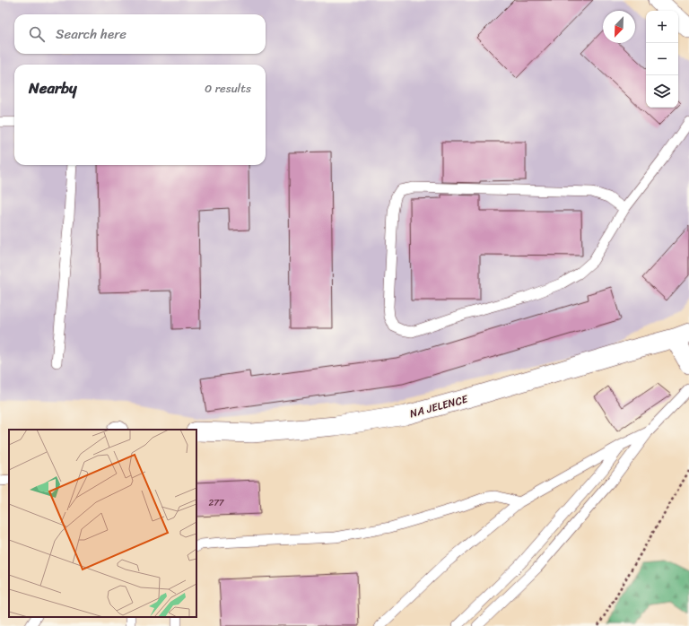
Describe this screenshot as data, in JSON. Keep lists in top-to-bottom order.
{
  "streets": {
    "street": ["NA JELENCE"]
  },
  "house_numbers": ["277"],
  "north": "bottom left",
  "page": {
    "map_buttons": ["+", "−"],
    "search": "Search here",
    "heading": ["Nearby", "0 results"]
  }
}
